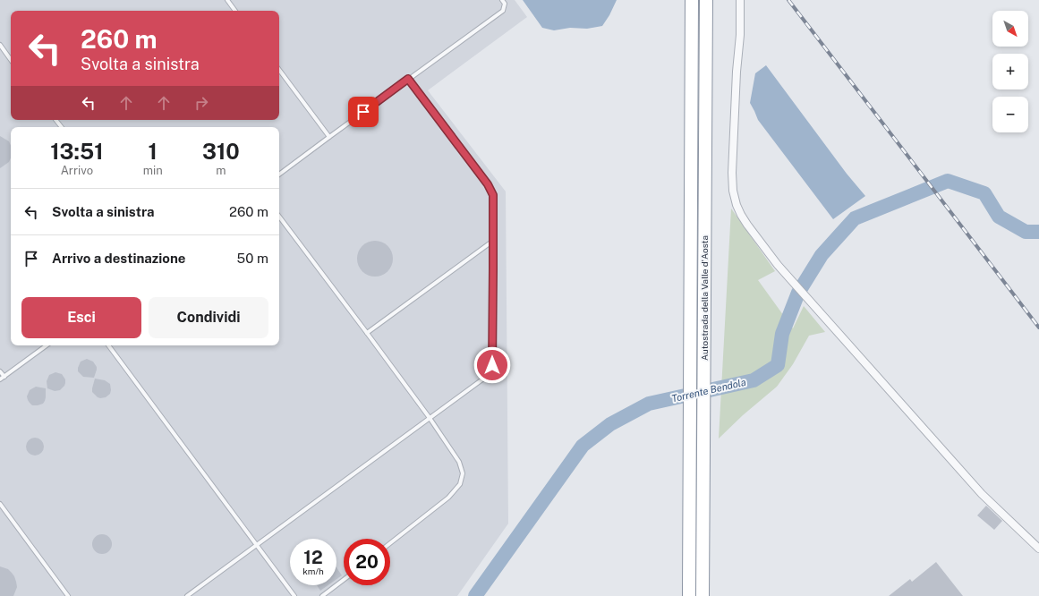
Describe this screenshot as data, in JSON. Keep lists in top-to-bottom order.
{
  "streets": {
    "highway": ["Autostrada della Valle d'Aosta"]
  },
  "water": ["Torrente Bendola"],
  "north": "bottom right",
  "page": {
    "map_buttons": ["+", "−"],
    "turn": ["260 m", "Svolta a sinistra"],
    "eta": [
      "13:51",
      "Arrivo",
      "1",
      "min",
      "310",
      "m"
    ],
    "list": [
      {
        "name": "Svolta a sinistra",
        "value": "260 m"
      },
      {
        "name": "Arrivo a destinazione",
        "value": "50 m"
      }
    ],
    "buttons": ["Esci", "Condividi"],
    "speed": "12 km/h",
    "limit": "20"
  }
}
